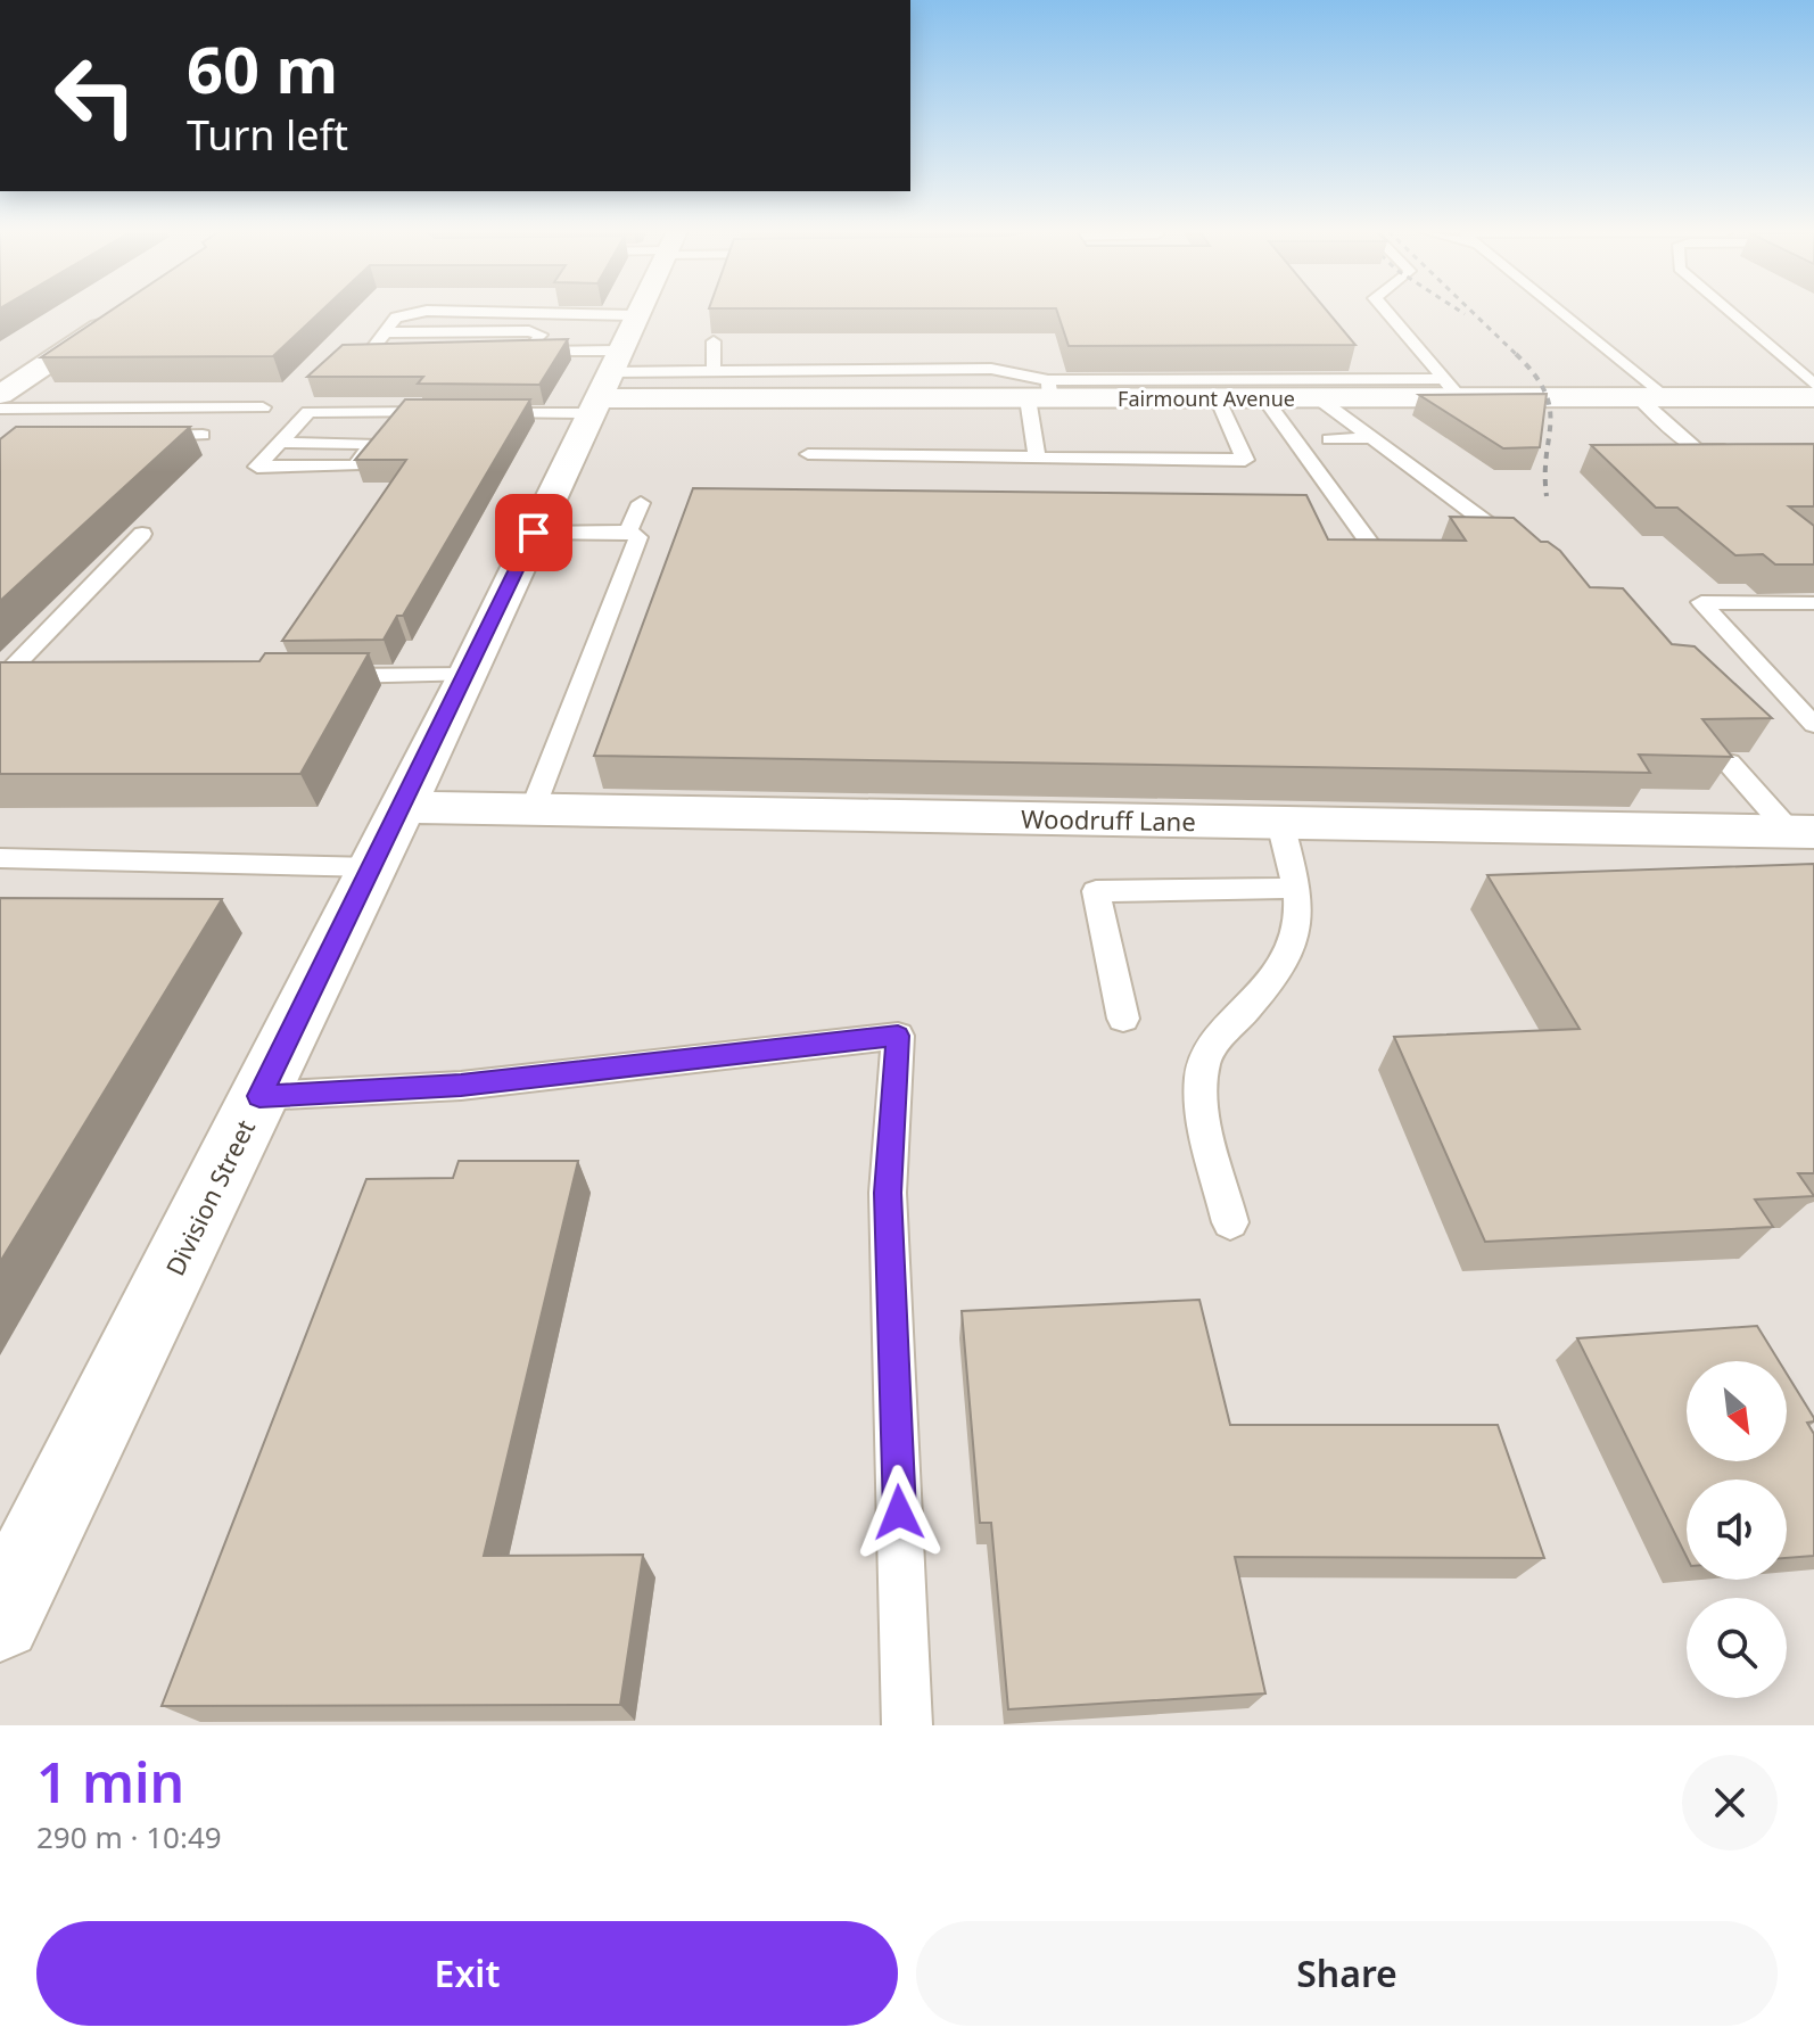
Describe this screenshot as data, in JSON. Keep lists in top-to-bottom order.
{
  "streets": {
    "street": ["Fairmount Avenue", "Woodruff Lane", "Division Street"]
  },
  "crossings": [
    ["Fairmount Avenue", "Division Street"],
    ["Woodruff Lane", "Division Street"]
  ],
  "north": "bottom right",
  "page": {
    "turn": ["60 m", "Turn left"],
    "heading": ["1 min", "290 m · 10:49"],
    "buttons": ["Exit", "Share"]
  }
}
